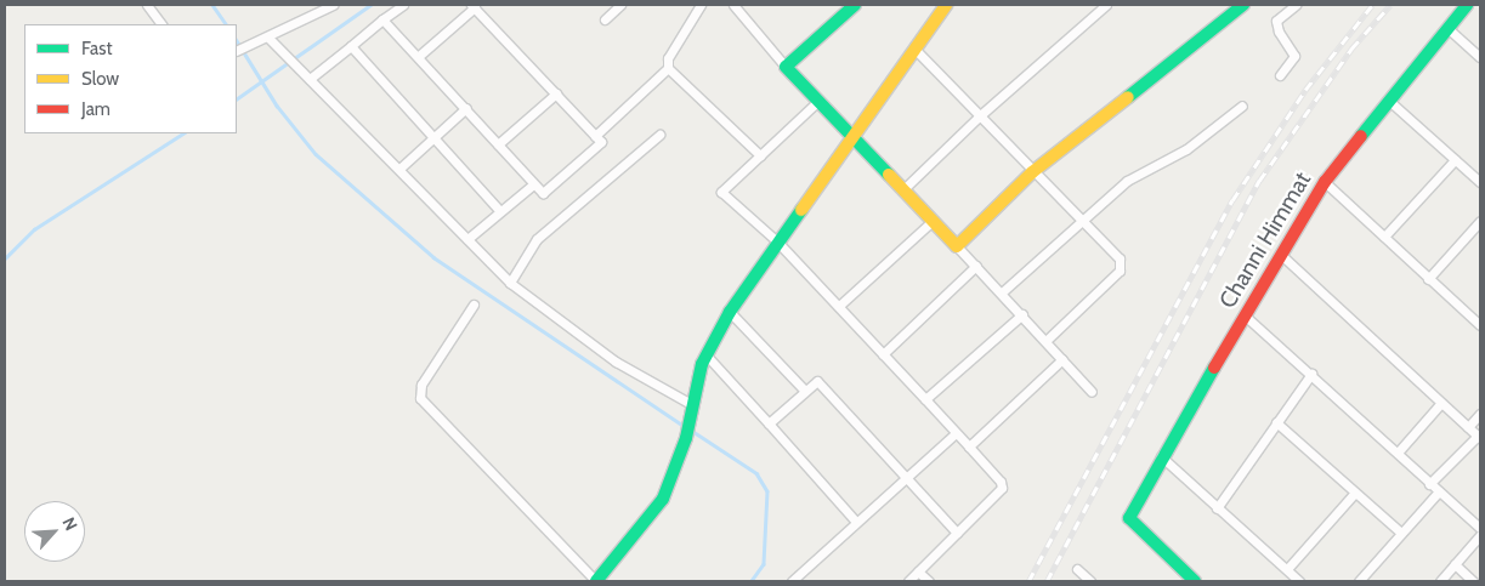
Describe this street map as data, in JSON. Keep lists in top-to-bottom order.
{
  "streets": {
    "street": ["Channi Himmat"]
  },
  "legend": ["Fast", "Slow", "Jam"],
  "north": "top right"
}
